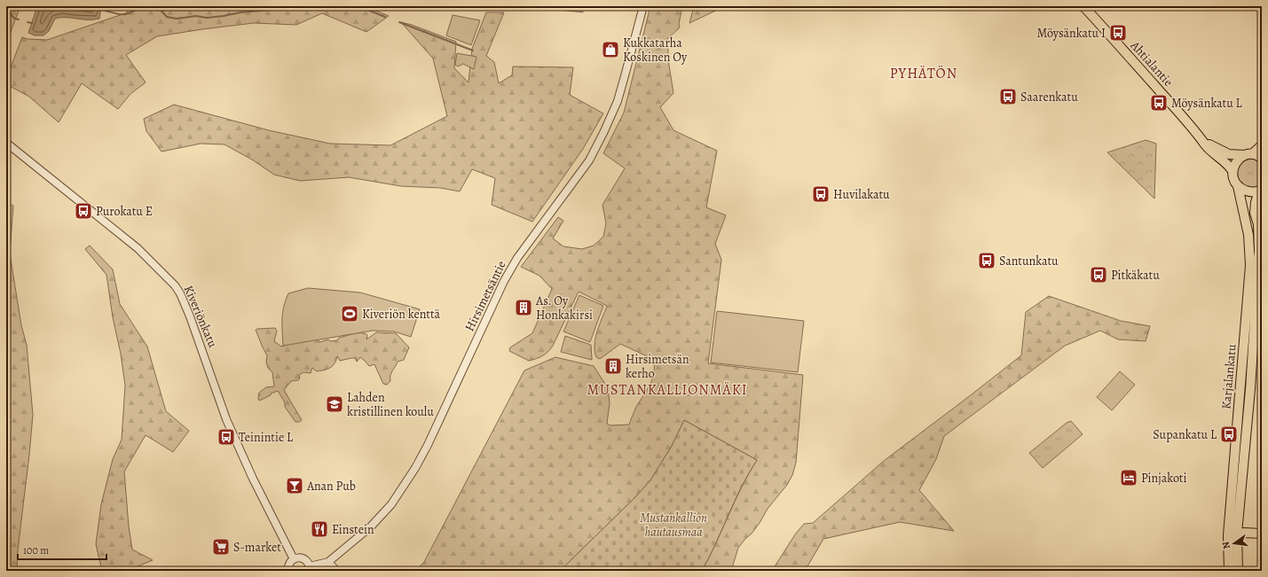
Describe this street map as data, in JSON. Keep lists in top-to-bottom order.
{
  "streets": {
    "main road": ["Ahtialantie", "Karjalankatu"],
    "street": ["Hirsimetsäntie", "Kiveriönkatu"]
  },
  "crossings": [
    ["Ahtialantie", "Karjalankatu"]
  ],
  "districts": ["PYHÄTÖN", "MUSTANKALLIONMÄKI"],
  "parks": ["Mustankallion hautausmaa"],
  "places": {
    "bus stop": [
      "Möysänkatu I",
      "Saarenkatu",
      "Möysänkatu L",
      "Huvilakatu",
      "Purokatu E",
      "Santunkatu",
      "Pitkäkatu",
      "Supankatu L",
      "Teinintie L"
    ],
    "shop": ["Kukkatarha Koskinen Oy"],
    "building": ["As. Oy Honkakirsi", "Hirsimetsän kerho"],
    "sports": ["Kiveriön kenttä"],
    "school or university": ["Lahden kristillinen koulu"],
    "hotel": ["Pinjakoti"],
    "bar": ["Anan Pub"],
    "restaurant": ["Einstein"],
    "supermarket": ["S-market"]
  },
  "scale_bar": "100 m",
  "north": "left"
}
